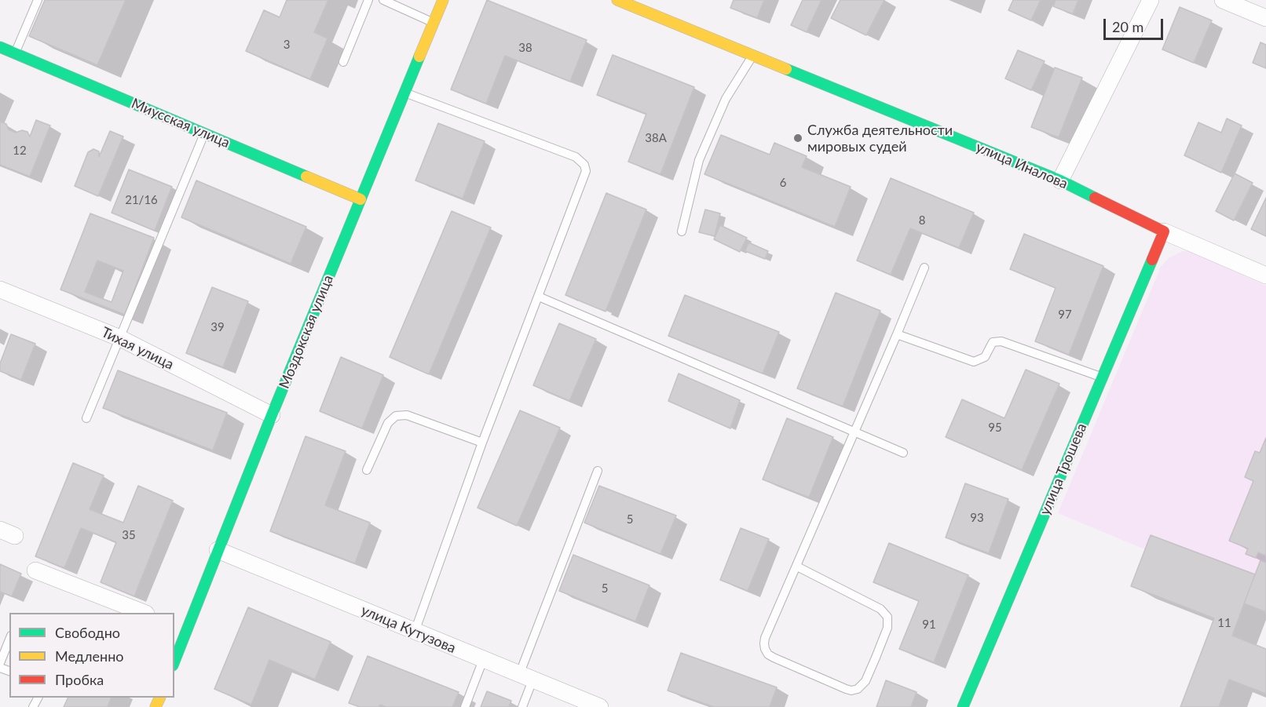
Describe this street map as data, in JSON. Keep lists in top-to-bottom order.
{
  "streets": {
    "street": [
      "Миусская улица",
      "улица Иналова",
      "Моздокская улица",
      "Тихая улица",
      "улица Трошева",
      "улица Кутузова"
    ]
  },
  "crossings": [
    ["Миусская улица", "Моздокская улица"],
    ["улица Иналова", "улица Трошева"],
    ["Моздокская улица", "Тихая улица"],
    ["Моздокская улица", "улица Кутузова"]
  ],
  "places": ["Служба деятельности мировых судей"],
  "house_numbers": [
    "3",
    "38",
    "38А",
    "12",
    "6",
    "21/16",
    "8",
    "97",
    "39",
    "95",
    "93",
    "5",
    "35",
    "5",
    "11",
    "91"
  ],
  "legend": ["Свободно", "Медленно", "Пробка"],
  "scale_bar": "20 m"
}
